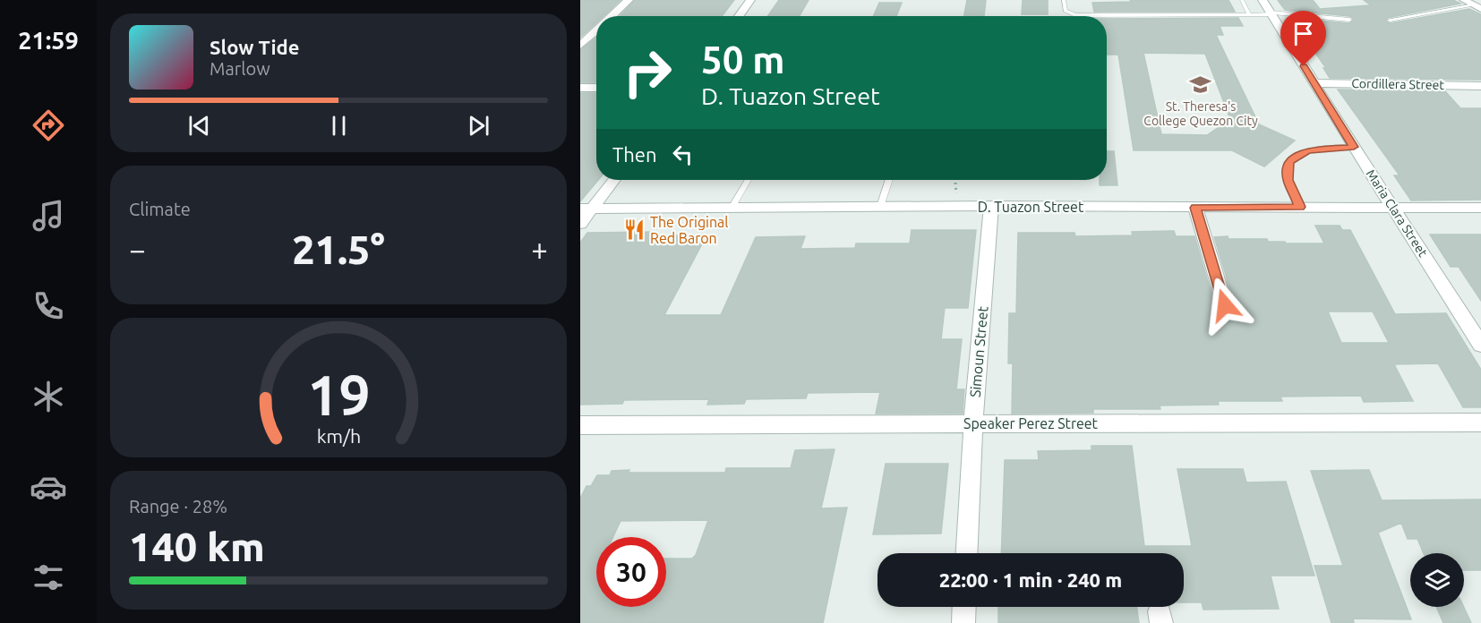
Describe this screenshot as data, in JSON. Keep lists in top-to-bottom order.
{
  "streets": {
    "street": [
      "Cordillera Street",
      "D. Tuazon Street",
      "Maria Clara Street",
      "Simoun Street",
      "Speaker Perez Street"
    ]
  },
  "crossings": [
    ["Cordillera Street", "Maria Clara Street"],
    ["D. Tuazon Street", "Maria Clara Street"],
    ["D. Tuazon Street", "Simoun Street"],
    ["Simoun Street", "Speaker Perez Street"]
  ],
  "places": {
    "school or university": ["St. Theresa's College Quezon City"],
    "restaurant": ["The Original Red Baron"]
  },
  "page": {
    "tabs": "21:59",
    "turn": ["50 m", "D. Tuazon Street"],
    "song": ["Slow Tide", "Marlow"],
    "then": "Then",
    "tile": [
      "Climate",
      ["Range · 28%", "140 km"]
    ],
    "heat": ["−", "21.5°", "+"],
    "limit": "30",
    "trip": "22:00 · 1 min · 240 m",
    "gauge": ["19", "km/h"]
  }
}
